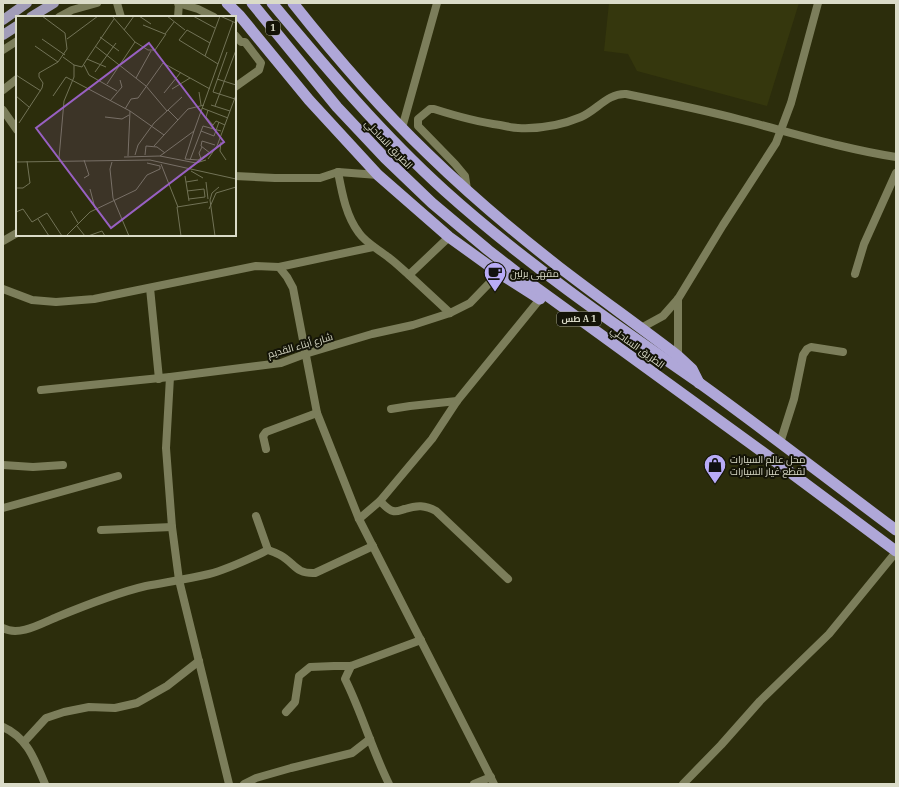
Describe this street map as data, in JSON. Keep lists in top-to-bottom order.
{
  "streets": {
    "highway": ["1", "الطريق الساحلي", "طس A 1"],
    "street": ["شارع أبناء القديم"]
  },
  "places": {
    "cafe": ["مقهى برلين"],
    "shop": ["محل عالم السيارات لقطع غيار السيارات"]
  }
}
